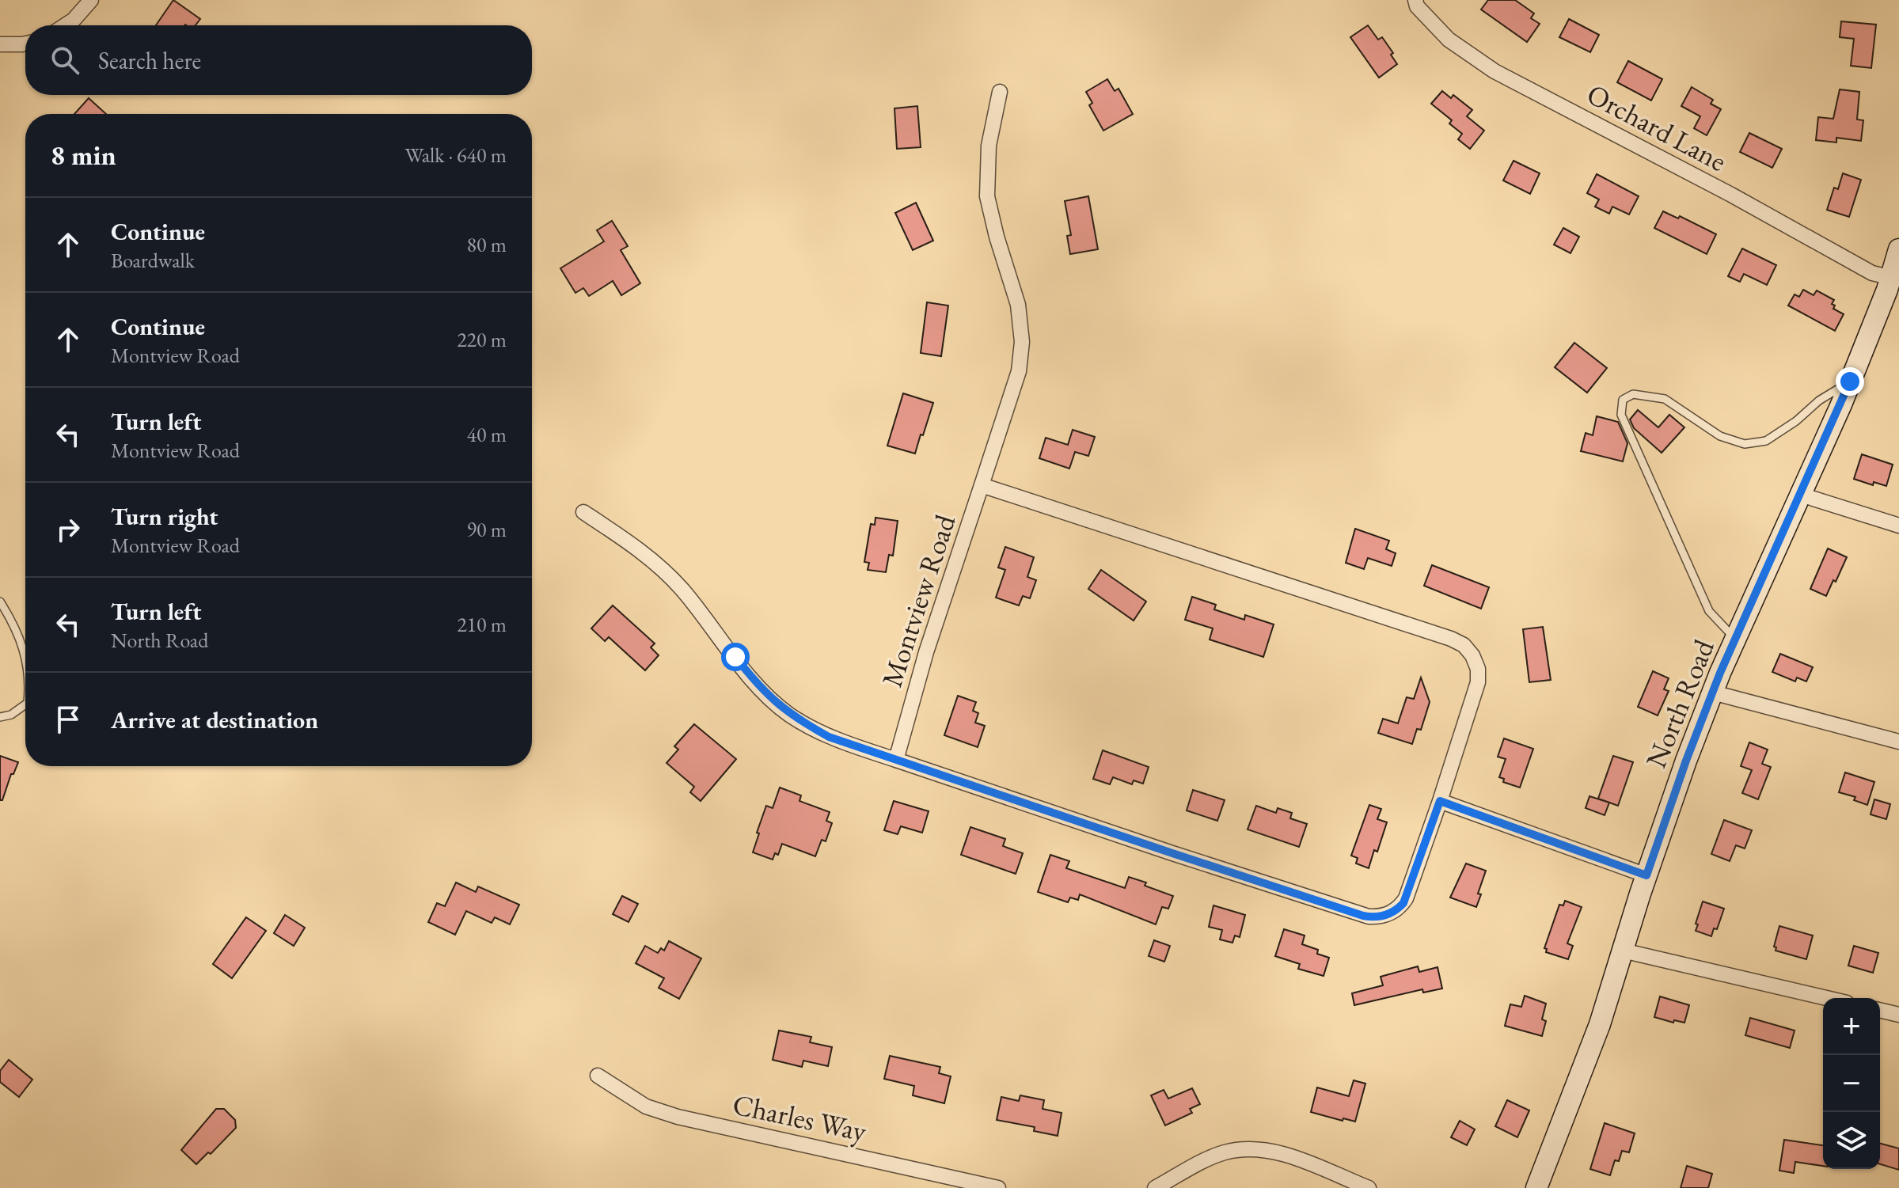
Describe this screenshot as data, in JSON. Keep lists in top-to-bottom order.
{
  "streets": {
    "main road": ["North Road"],
    "street": ["Orchard Lane", "Montview Road", "Charles Way"]
  },
  "crossings": [
    ["Orchard Lane", "North Road"]
  ],
  "page": {
    "search": "Search here",
    "heading": ["8 min", "Walk · 640 m"],
    "list": [
      ["Continue", "Boardwalk", "80 m"],
      ["Continue", "Montview Road", "220 m"],
      ["Turn left", "Montview Road", "40 m"],
      ["Turn right", "Montview Road", "90 m"],
      ["Turn left", "North Road", "210 m"],
      "Arrive at destination"
    ],
    "map_buttons": ["+", "−"]
  }
}
